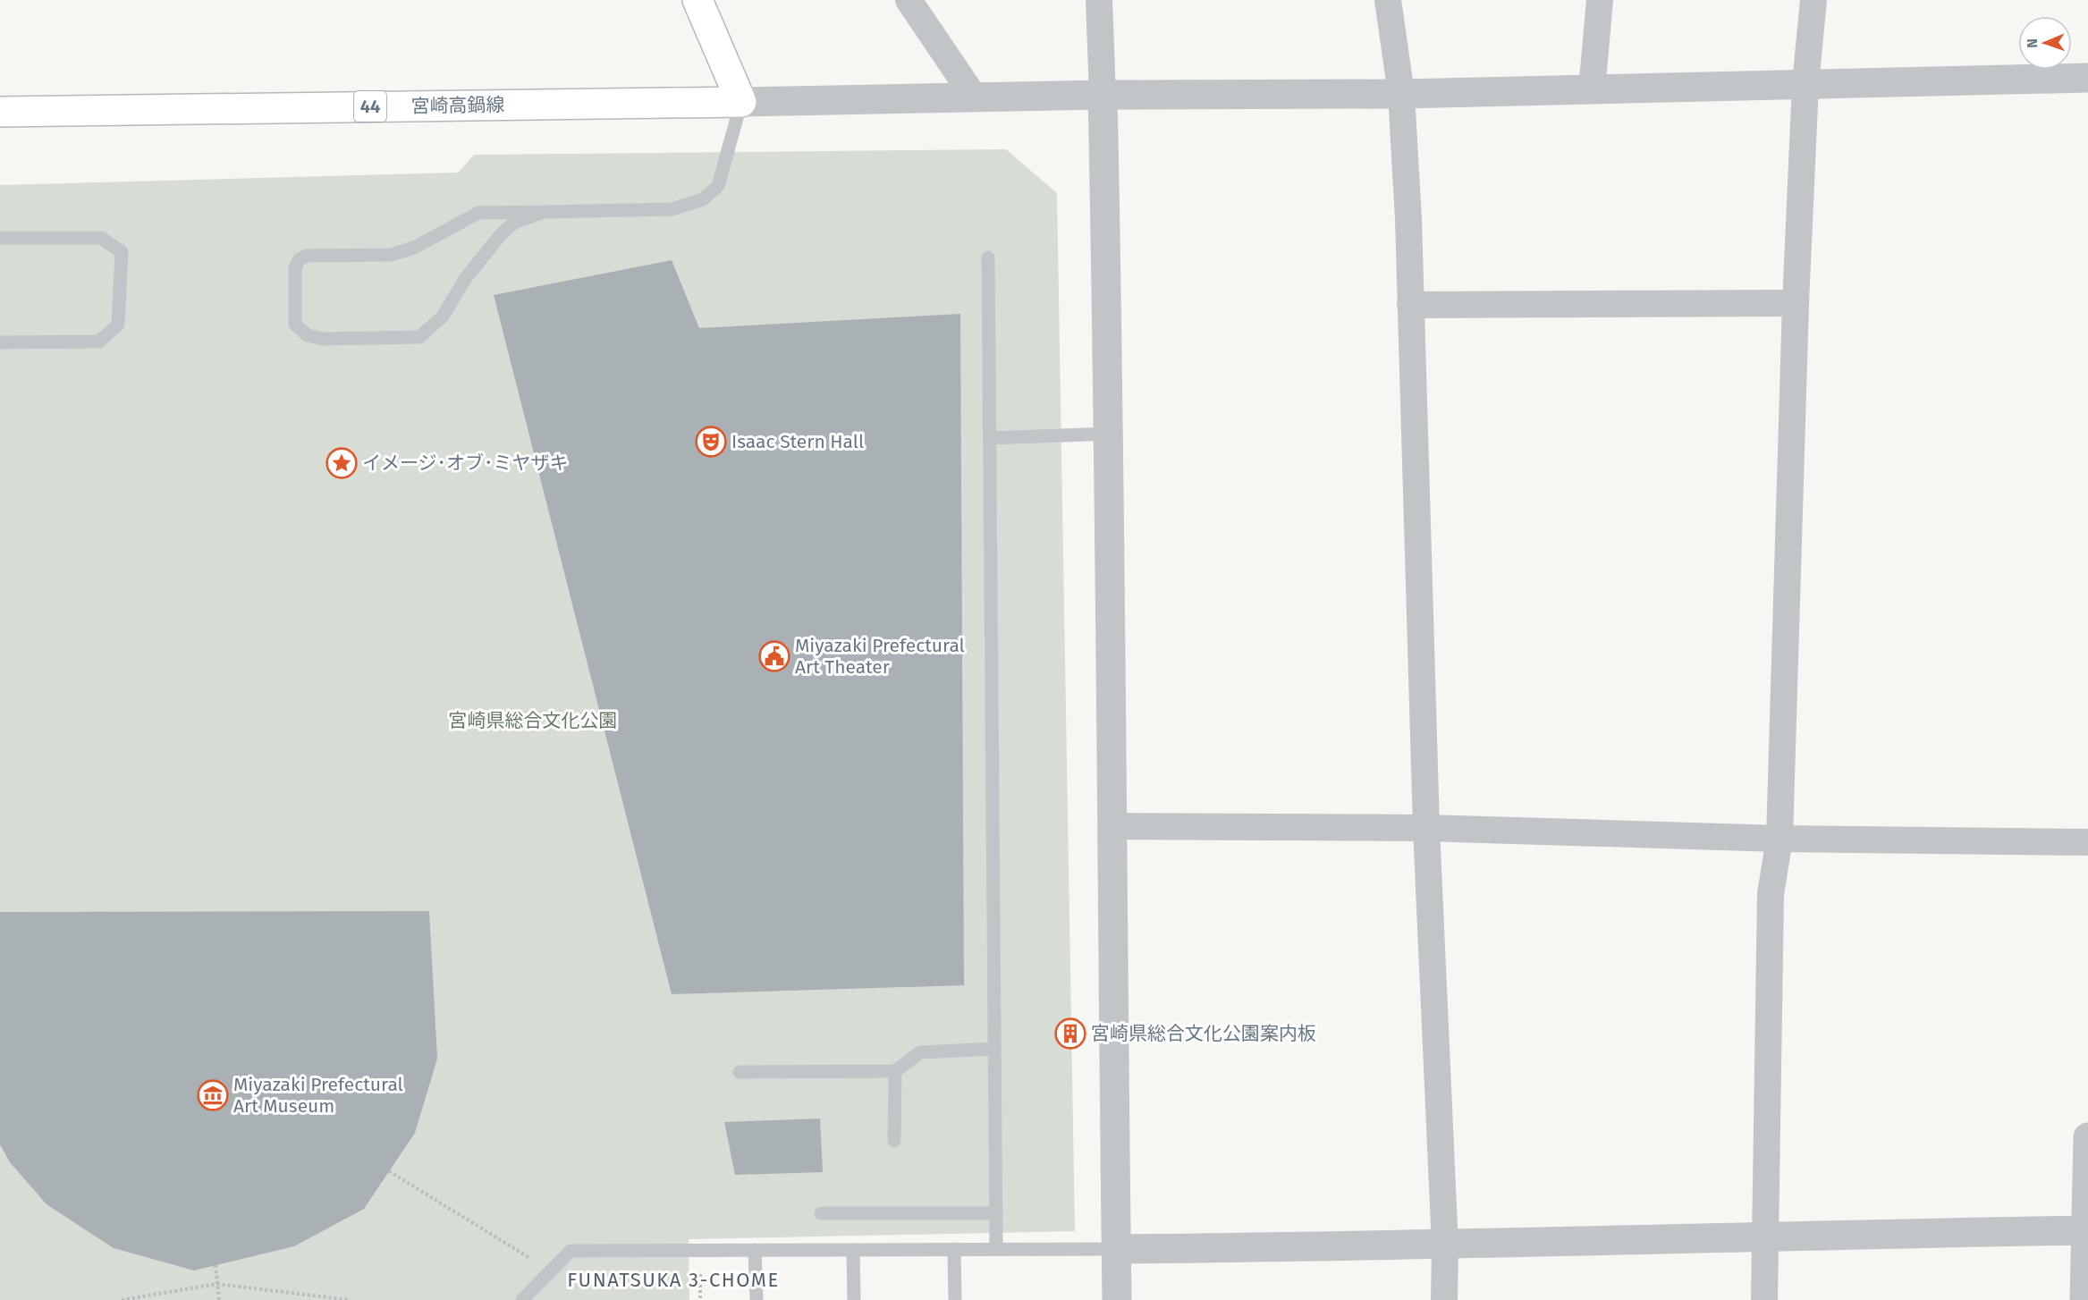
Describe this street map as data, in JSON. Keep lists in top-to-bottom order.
{
  "streets": {
    "main road": ["宮崎高鍋線", "44"]
  },
  "districts": ["FUNATSUKA 3-CHOME"],
  "parks": ["宮崎県総合文化公園"],
  "places": {
    "theatre": ["Isaac Stern Hall"],
    "place": ["イメージ･オブ･ミヤザキ"],
    "public building": ["Miyazaki Prefectural Art Theater"],
    "building": ["宮崎県総合文化公園案内板"],
    "museum": ["Miyazaki Prefectural Art Museum"]
  },
  "north": "left"
}
